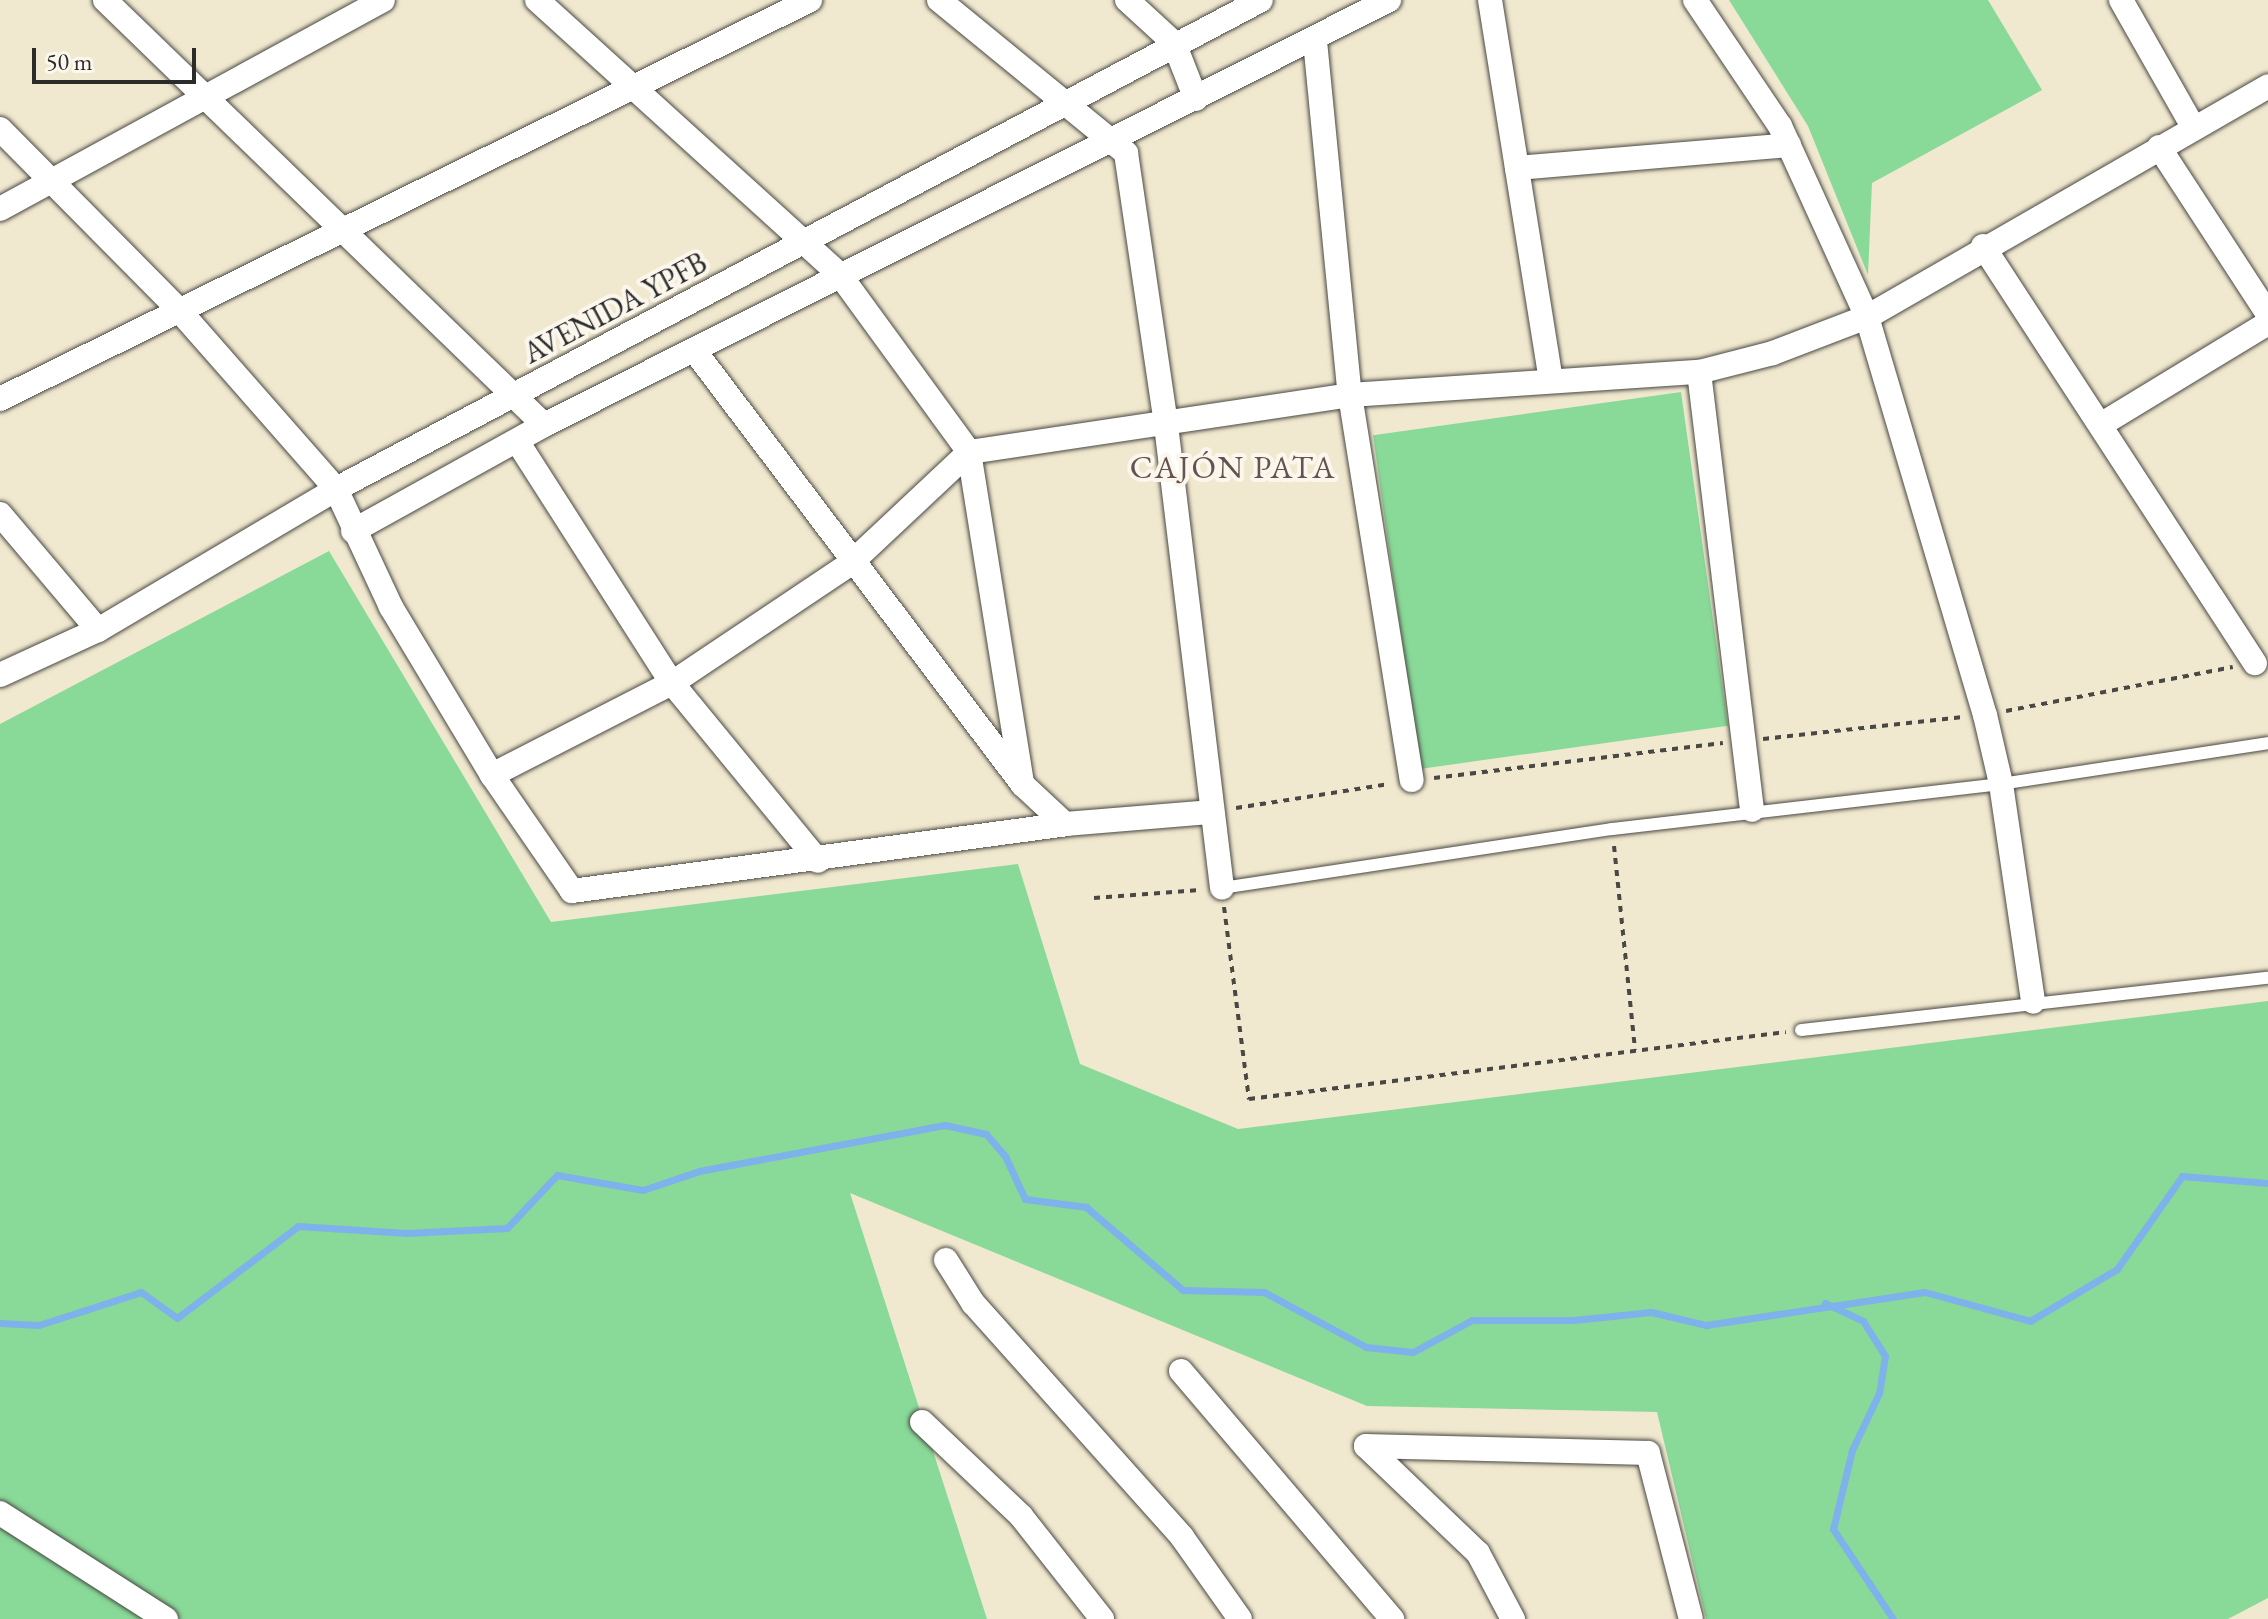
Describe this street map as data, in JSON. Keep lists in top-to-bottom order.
{
  "streets": {
    "street": ["AVENIDA YPFB"]
  },
  "districts": ["CAJÓN PATA"],
  "scale_bar": "50 m"
}
